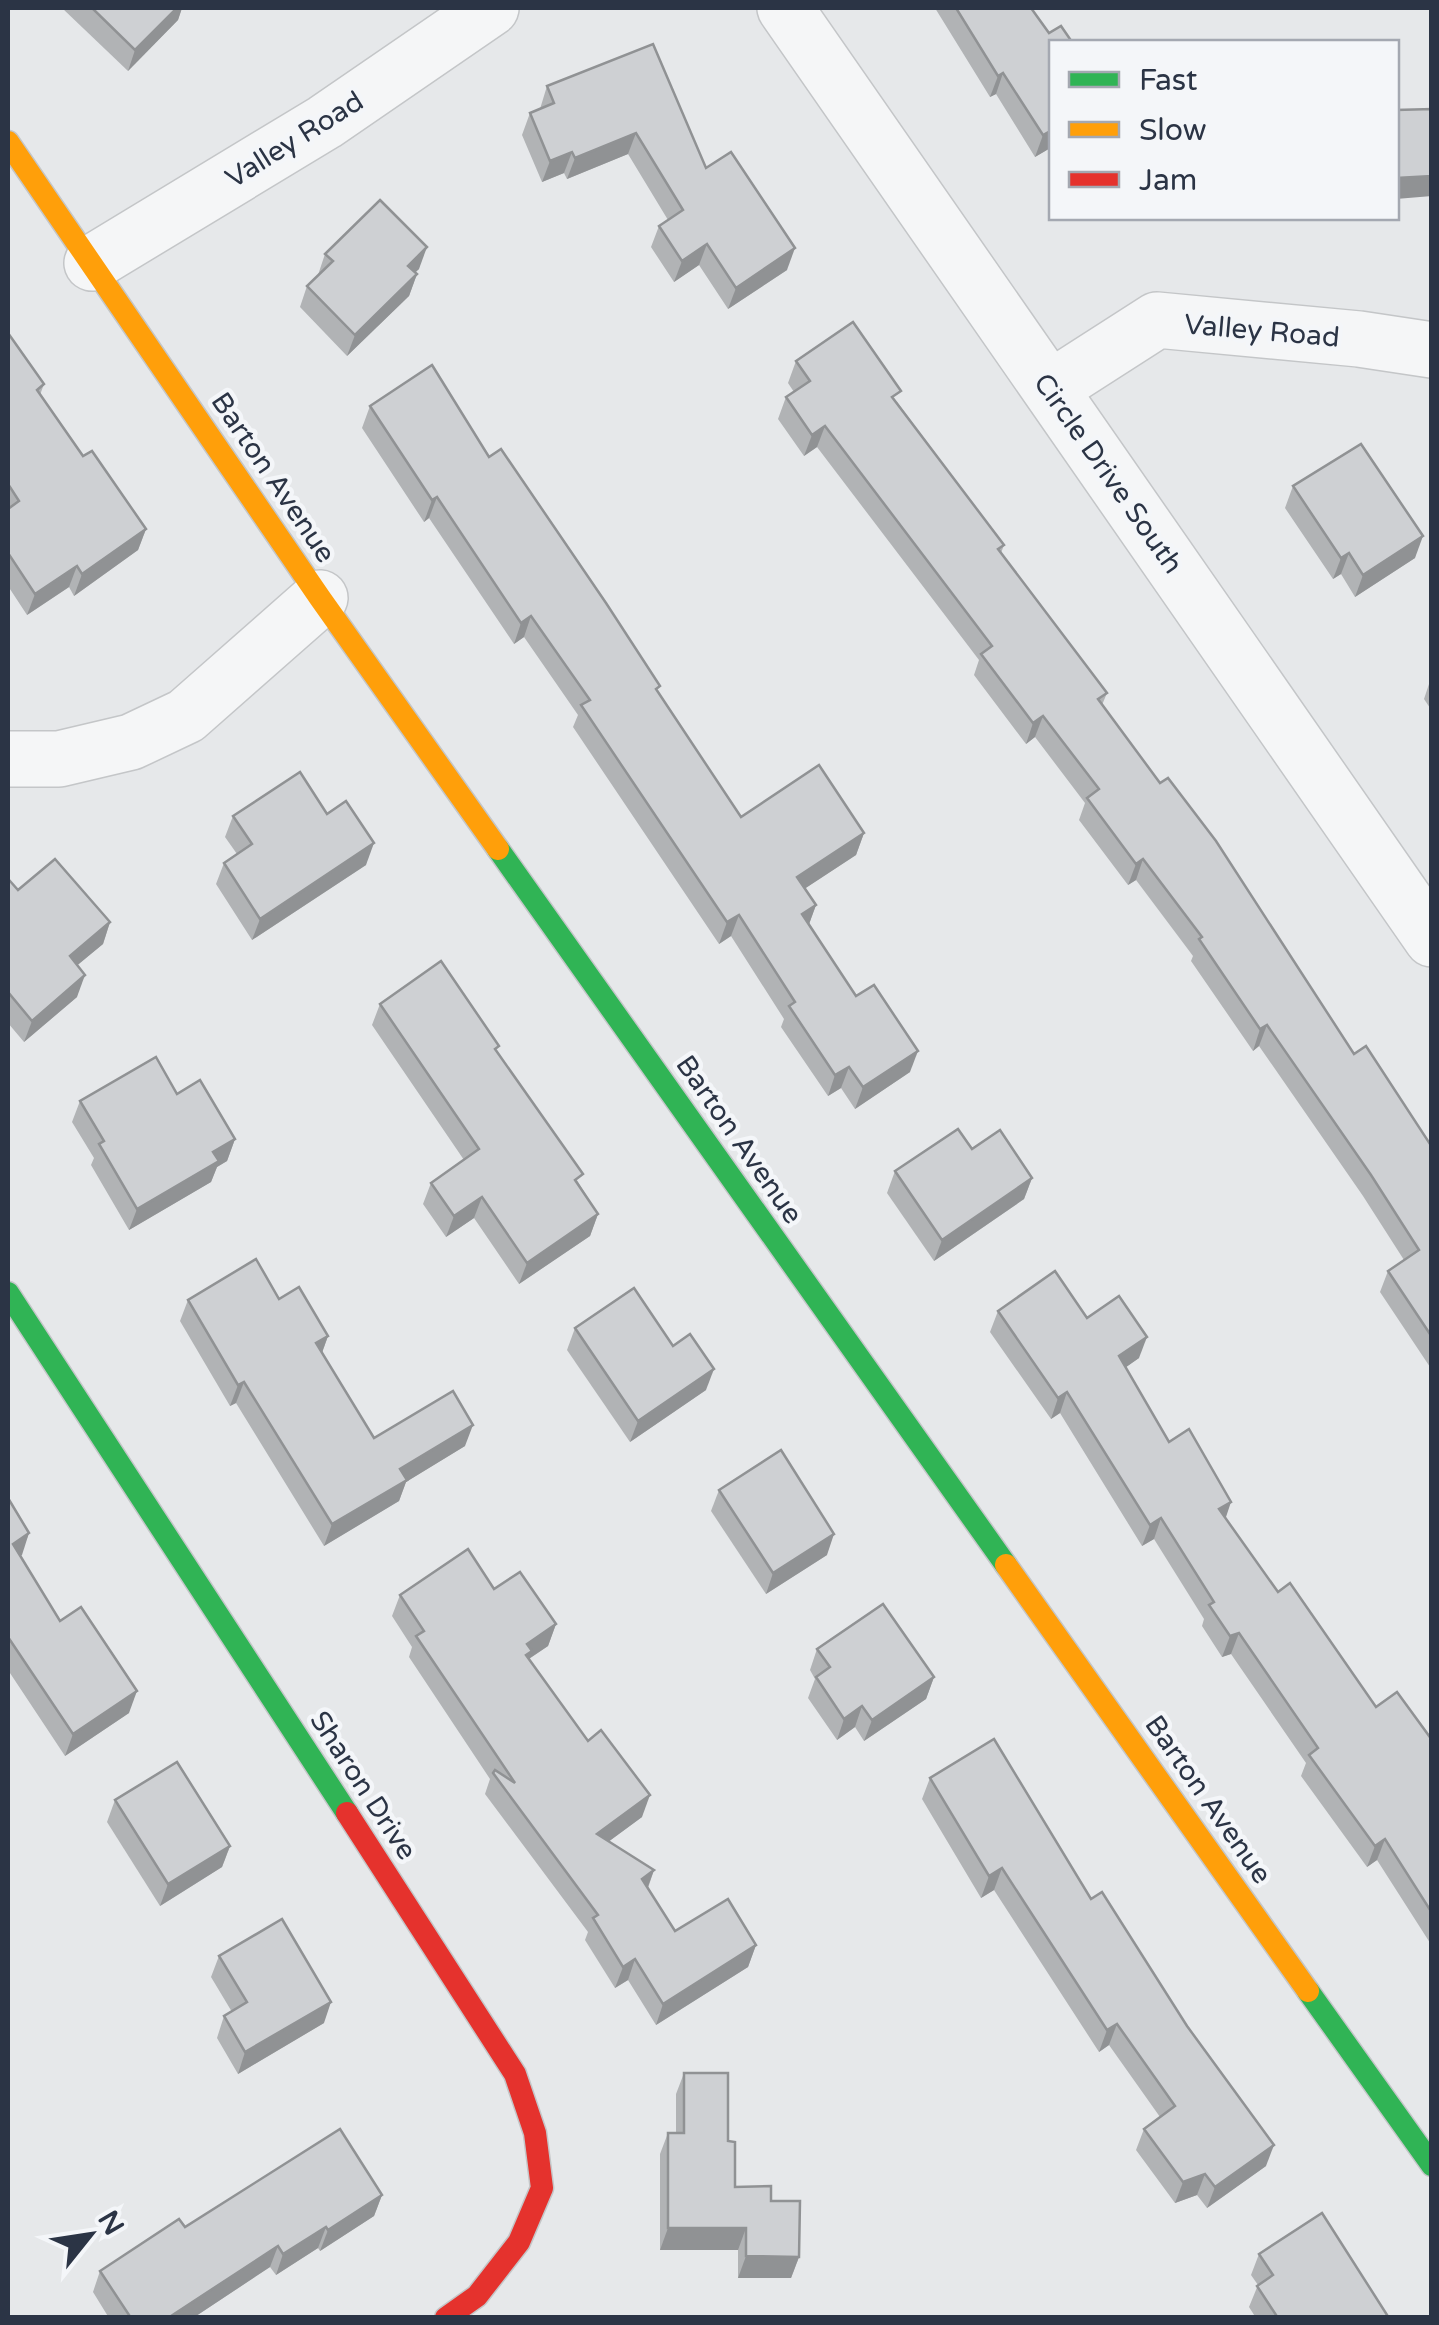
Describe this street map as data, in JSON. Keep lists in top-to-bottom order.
{
  "streets": {
    "street": [
      "Valley Road",
      "Circle Drive South",
      "Barton Avenue",
      "Sharon Drive"
    ]
  },
  "crossings": [
    ["Valley Road", "Circle Drive South"],
    ["Valley Road", "Barton Avenue"]
  ],
  "legend": ["Fast", "Slow", "Jam"],
  "north": "top right"
}
